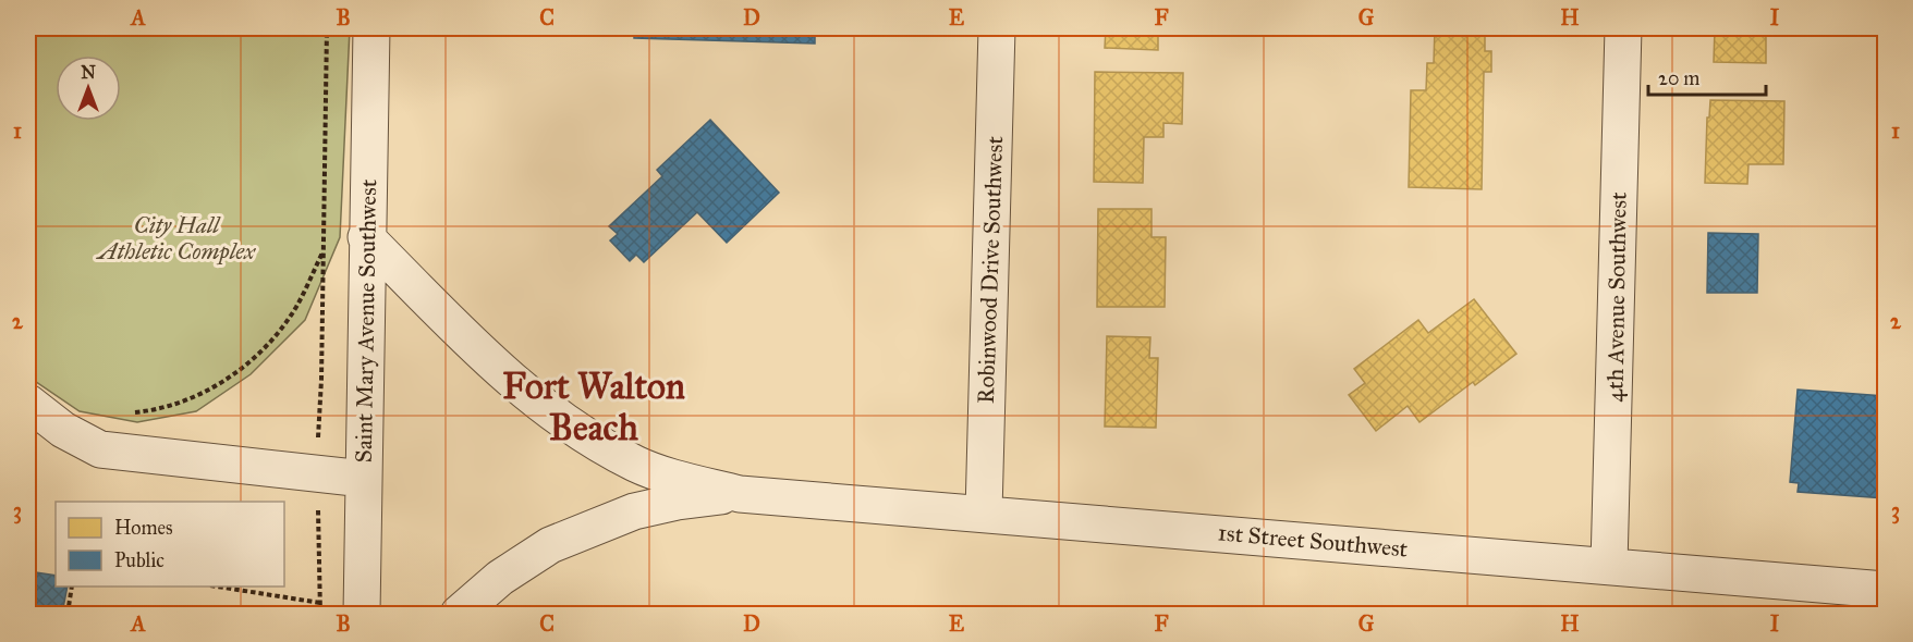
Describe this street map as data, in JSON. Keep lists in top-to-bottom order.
{
  "streets": {
    "street": [
      "Robinwood Drive Southwest",
      "4th Avenue Southwest",
      "Saint Mary Avenue Southwest",
      "1st Street Southwest"
    ]
  },
  "crossings": [
    ["Robinwood Drive Southwest", "1st Street Southwest"],
    ["4th Avenue Southwest", "1st Street Southwest"],
    ["Saint Mary Avenue Southwest", "1st Street Southwest"]
  ],
  "districts": ["Fort Walton Beach"],
  "parks": ["City Hall Athletic Complex"],
  "legend": ["Homes", "Public"],
  "scale_bar": "20 m",
  "north": "top",
  "grid": {
    "columns": [
      "A",
      "B",
      "C",
      "D",
      "E",
      "F",
      "G",
      "H",
      "I"
    ],
    "rows": ["1", "2", "3"]
  }
}
